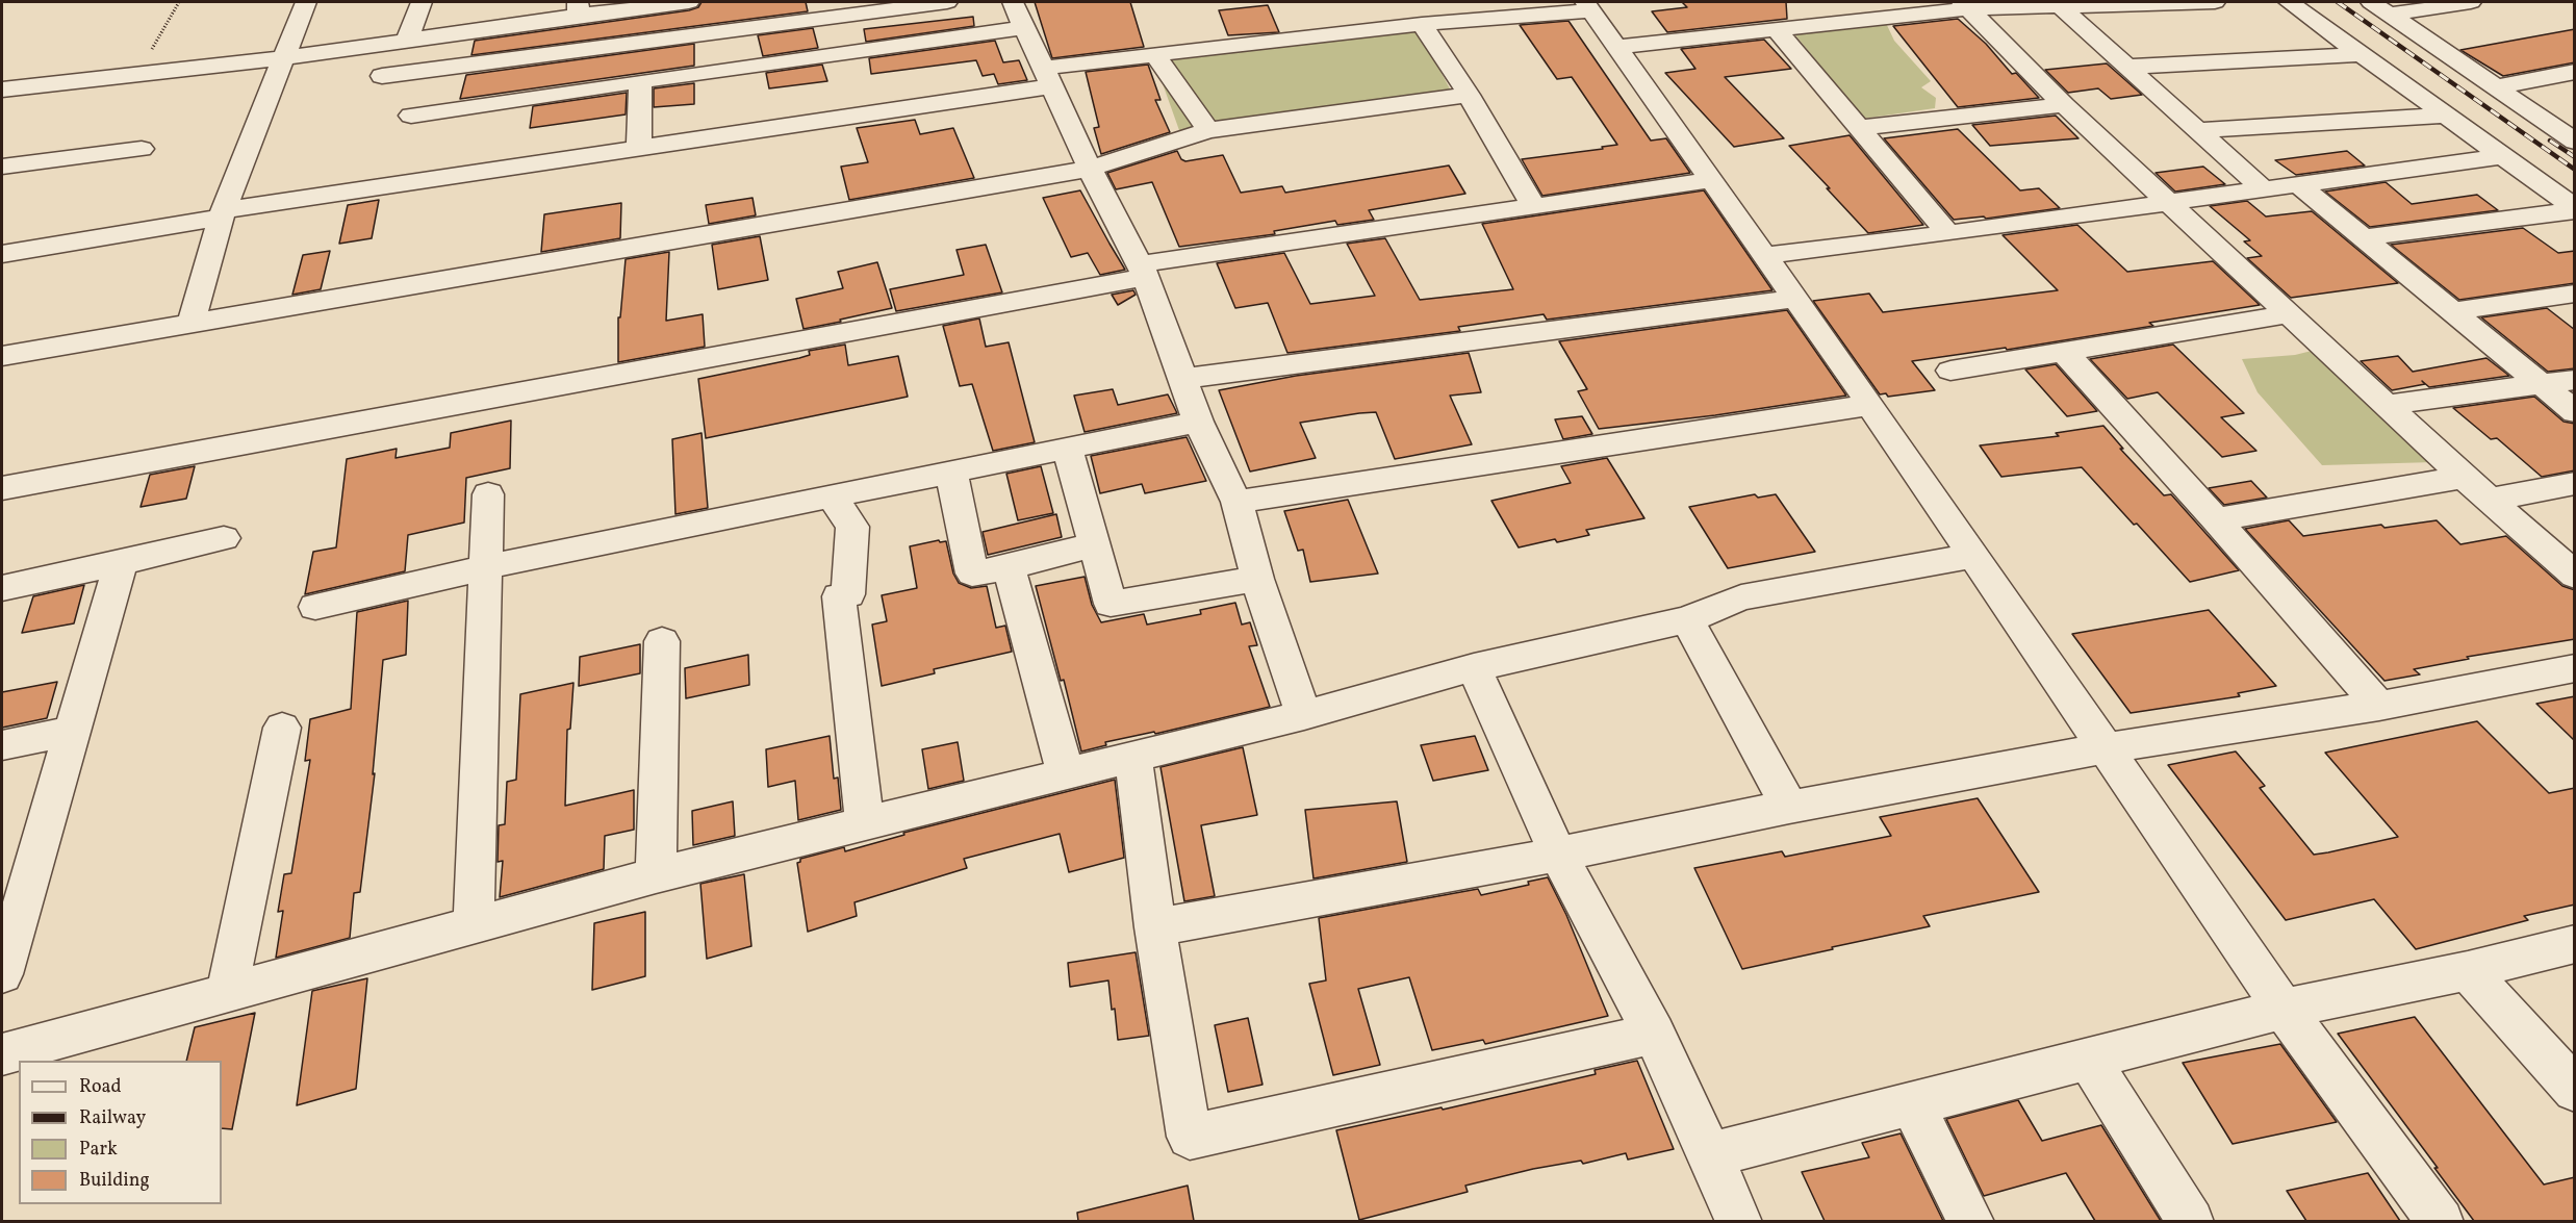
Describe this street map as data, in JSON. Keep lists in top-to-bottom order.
{
  "legend": [
    "Road",
    "Railway",
    "Park",
    "Building"
  ]
}
